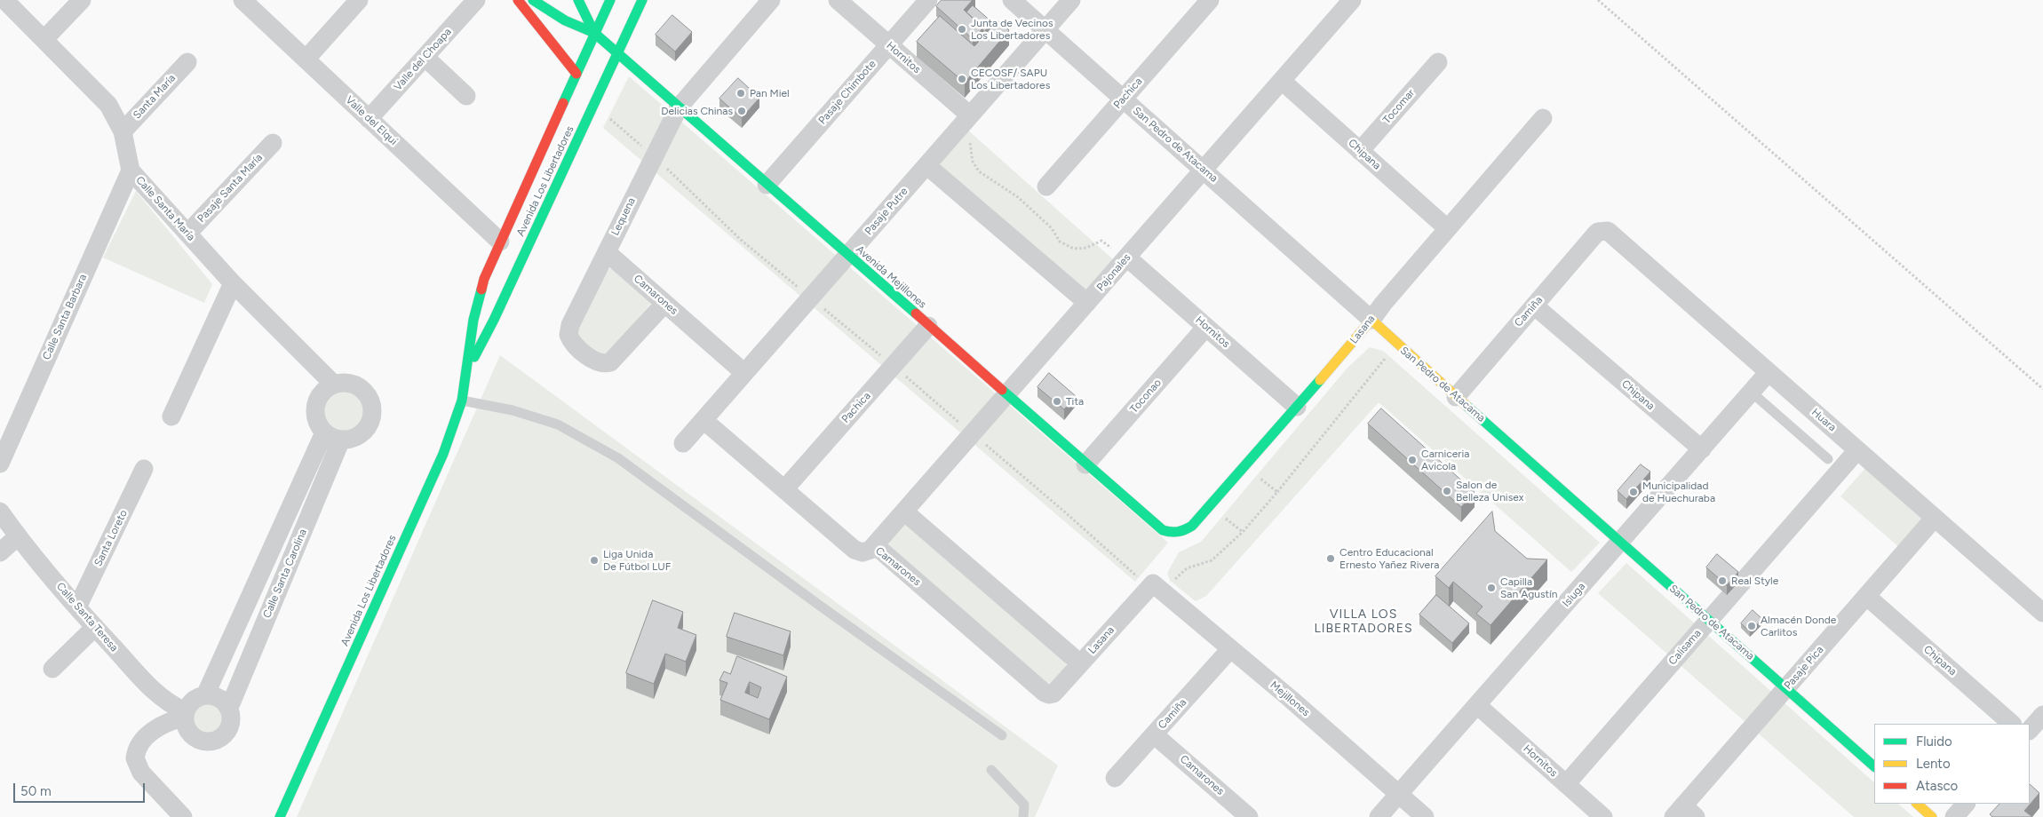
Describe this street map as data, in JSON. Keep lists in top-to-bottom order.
{
  "streets": {
    "street": [
      "Hornitos",
      "Valle del Choapa",
      "Pasaje Chimbote",
      "Pachica",
      "Santa María",
      "Tocomar",
      "Valle del Elqui",
      "San Pedro de Atacama",
      "Chipana",
      "Avenida Los Libertadores",
      "Pasaje Santa María",
      "Calle Santa María",
      "Pasaje Putre",
      "Lequena",
      "Pajonales",
      "Avenida Mejillones",
      "Camarones",
      "Camiña",
      "Calle Santa Barbara",
      "Lasana",
      "Toconao",
      "Huara",
      "Santa Loreto",
      "Calle Santa Carolina",
      "Isluga",
      "Calle Santa Teresa",
      "Calisama",
      "Pasaje Pica",
      "Mejillones"
    ]
  },
  "crossings": [
    ["Hornitos", "Pasaje Chimbote"],
    ["Hornitos", "Pasaje Putre"],
    ["Hornitos", "Pajonales"],
    ["Hornitos", "Lasana"],
    ["Hornitos", "Toconao"],
    ["Hornitos", "Isluga"],
    ["Hornitos", "Calisama"],
    ["Valle del Choapa", "Valle del Elqui"],
    ["Pasaje Chimbote", "Avenida Mejillones"],
    ["Pachica", "San Pedro de Atacama"],
    ["Pachica", "Avenida Mejillones"],
    ["Pachica", "Camarones"],
    ["Santa María", "Calle Santa María"],
    ["Tocomar", "Chipana"],
    ["Valle del Elqui", "Avenida Los Libertadores"],
    ["San Pedro de Atacama", "Pasaje Putre"],
    ["San Pedro de Atacama", "Pajonales"],
    ["San Pedro de Atacama", "Camiña"],
    ["San Pedro de Atacama", "Lasana"],
    ["San Pedro de Atacama", "Isluga"],
    ["San Pedro de Atacama", "Calisama"],
    ["San Pedro de Atacama", "Pasaje Pica"],
    ["Chipana", "Pajonales"],
    ["Chipana", "Camiña"],
    ["Chipana", "Lasana"],
    ["Chipana", "Isluga"],
    ["Chipana", "Pasaje Pica"],
    ["Avenida Los Libertadores", "Avenida Mejillones"],
    ["Pasaje Santa María", "Calle Santa María"],
    ["Calle Santa María", "Calle Santa Barbara"],
    ["Calle Santa María", "Calle Santa Carolina"],
    ["Pasaje Putre", "Avenida Mejillones"],
    ["Pasaje Putre", "Camarones"],
    ["Lequena", "Avenida Mejillones"],
    ["Lequena", "Camarones"],
    ["Pajonales", "Avenida Mejillones"],
    ["Pajonales", "Camarones"],
    ["Avenida Mejillones", "Lasana"],
    ["Avenida Mejillones", "Toconao"],
    ["Camarones", "Camiña"],
    ["Camarones", "Lasana"],
    ["Camiña", "Huara"],
    ["Camiña", "Mejillones"],
    ["Lasana", "Mejillones"],
    ["Huara", "Isluga"],
    ["Huara", "Calisama"],
    ["Huara", "Pasaje Pica"],
    ["Santa Loreto", "Calle Santa Teresa"],
    ["Calle Santa Carolina", "Calle Santa Teresa"],
    ["Isluga", "Mejillones"]
  ],
  "districts": ["VILLA LOS LIBERTADORES"],
  "places": [
    "Junta de Vecinos Los Libertadores",
    "CECOSF/ SAPU Los Libertadores",
    "Pan Miel",
    "Delicias Chinas",
    "Tita",
    "Carniceria Avicola",
    "Salon de Belleza Unisex",
    "Municipalidad de Huechuraba",
    "Centro Educacional Ernesto Yañez Rivera",
    "Liga Unida De Fútbol LUF",
    "Real Style",
    "Capilla San Agustín",
    "Almacén Donde Carlitos"
  ],
  "legend": ["Fluido", "Lento", "Atasco"],
  "scale_bar": "50 m"
}
